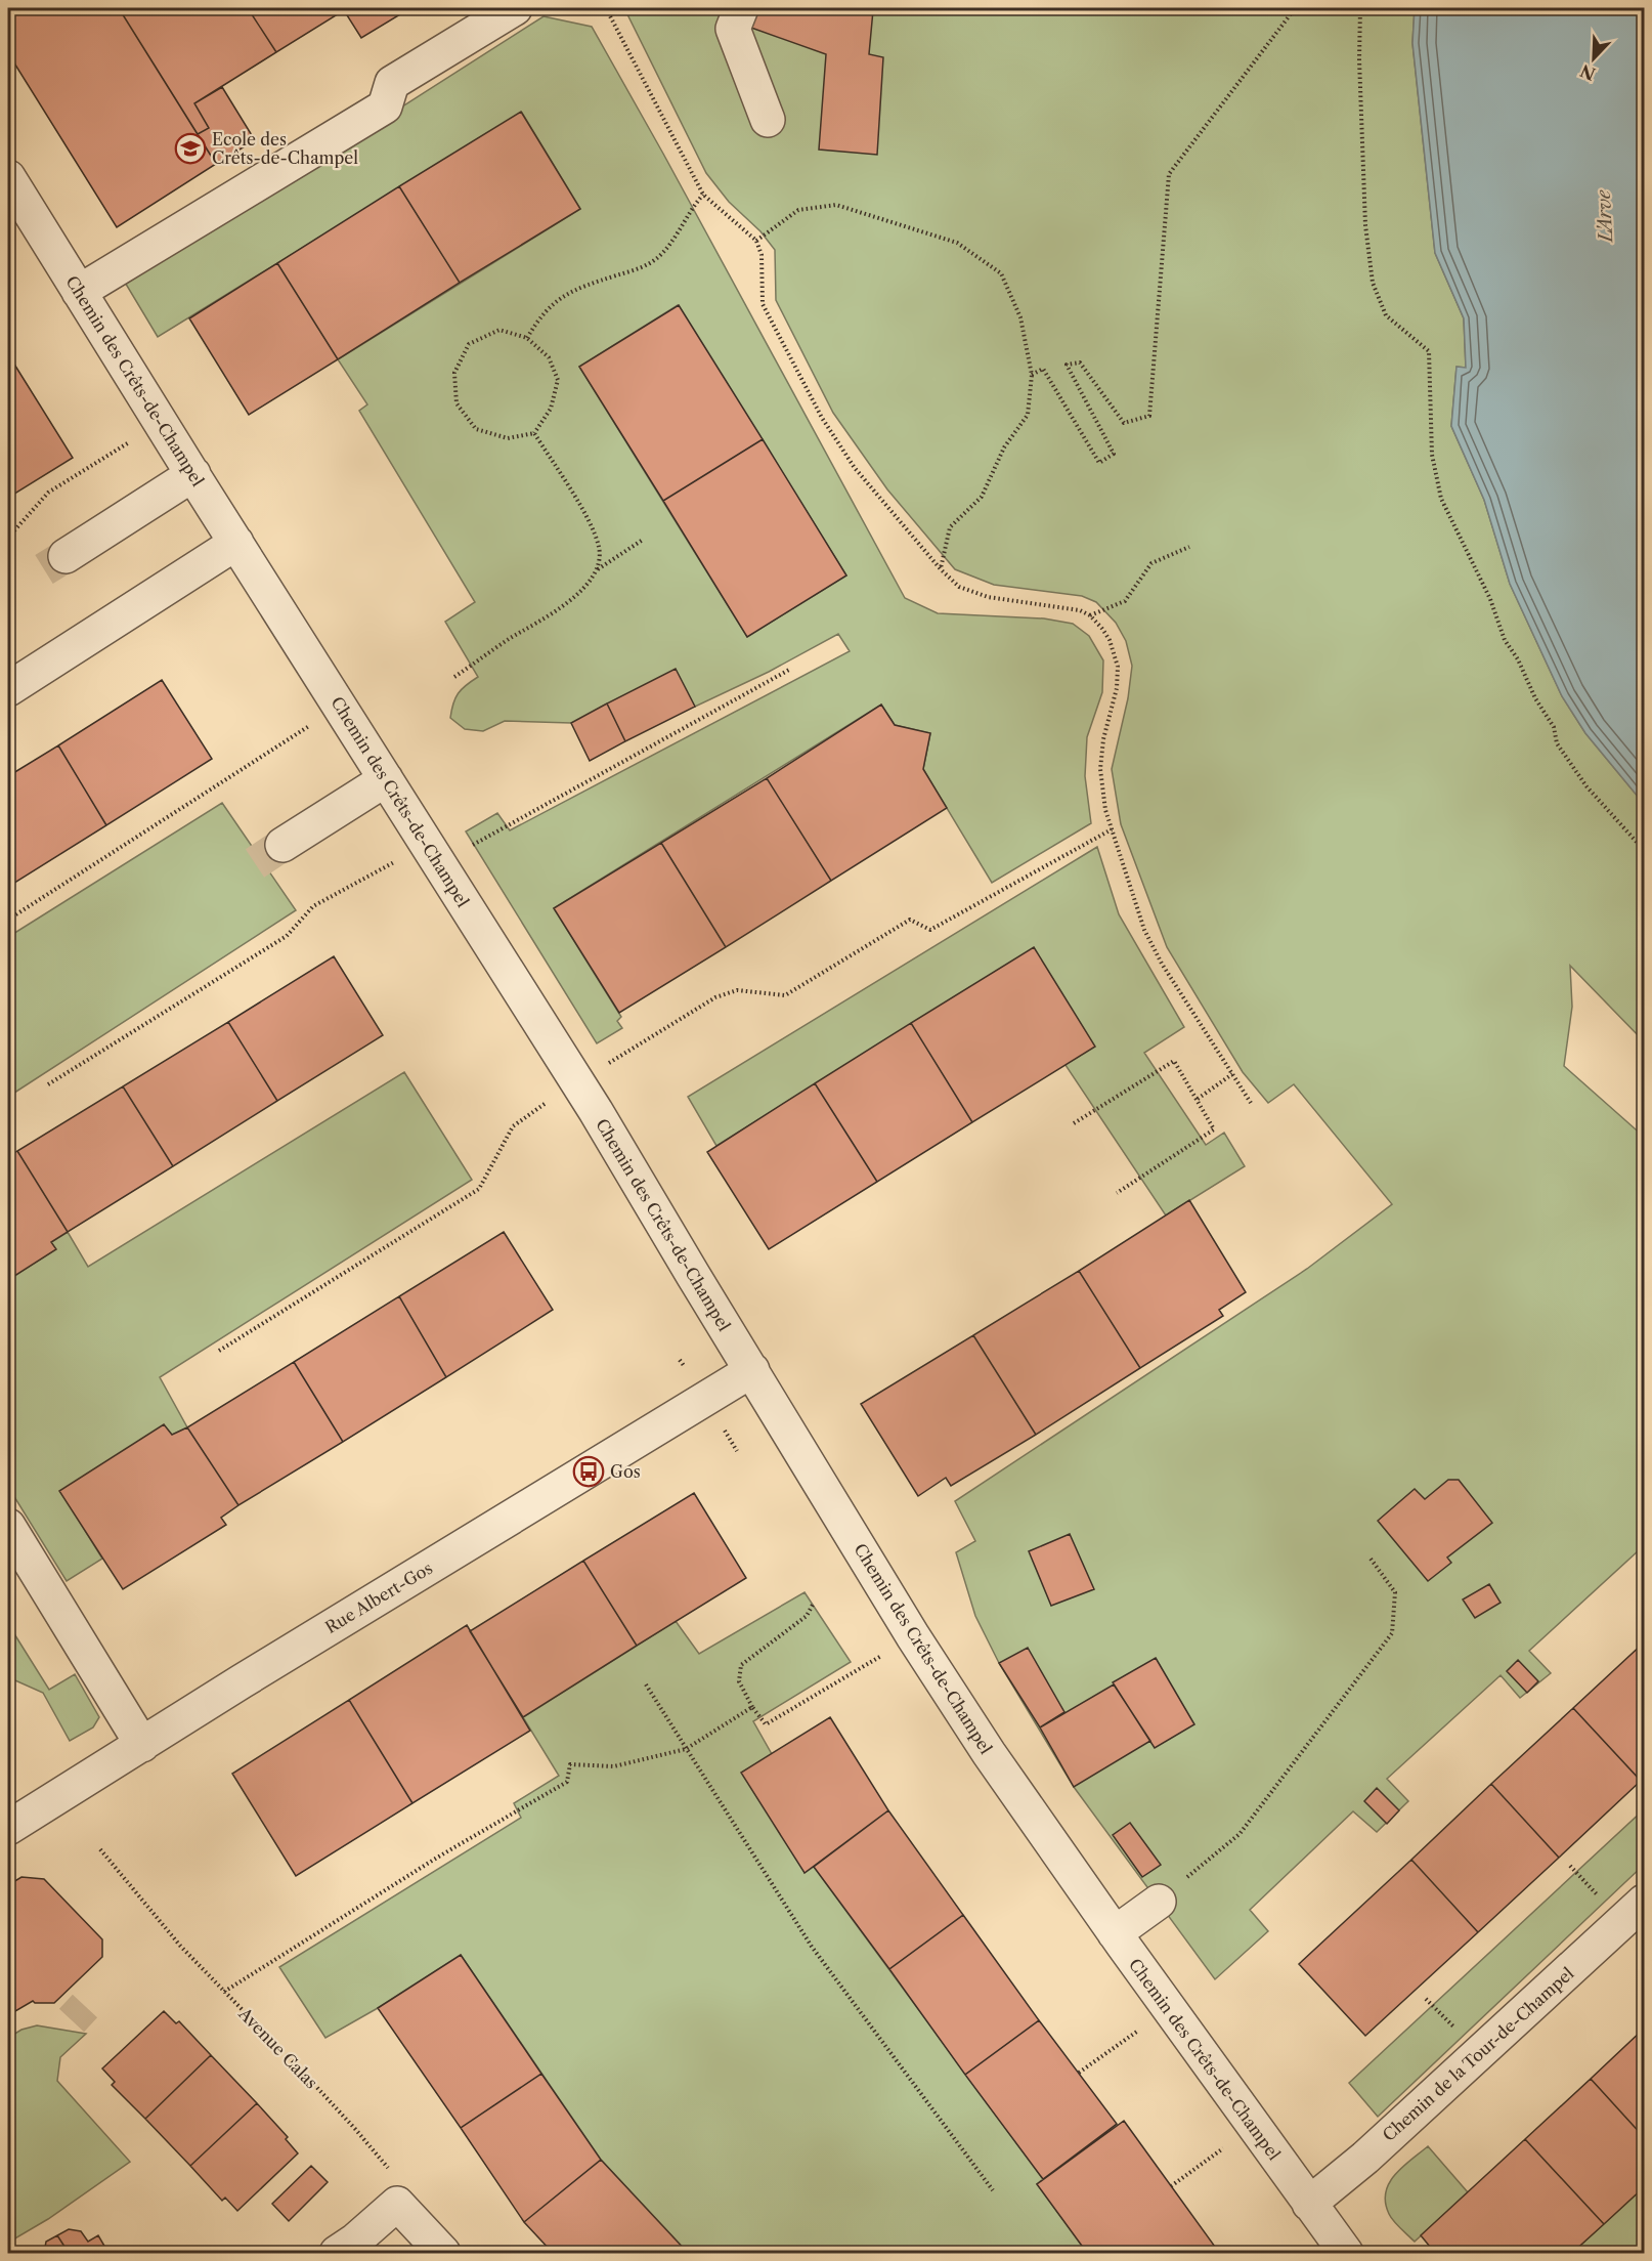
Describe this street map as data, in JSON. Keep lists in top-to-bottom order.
{
  "streets": {
    "street": ["Chemin des Crêts-de-Champel", "Rue Albert-Gos", "Chemin de la Tour-de-Champel"],
    "path": ["Avenue Calas"]
  },
  "crossings": [
    ["Chemin des Crêts-de-Champel", "Rue Albert-Gos"],
    ["Chemin des Crêts-de-Champel", "Chemin de la Tour-de-Champel"]
  ],
  "water": ["L'Arve"],
  "places": {
    "school or university": ["Ecole des Crêts-de-Champel"],
    "bus stop": ["Gos"]
  },
  "north": "bottom left"
}
